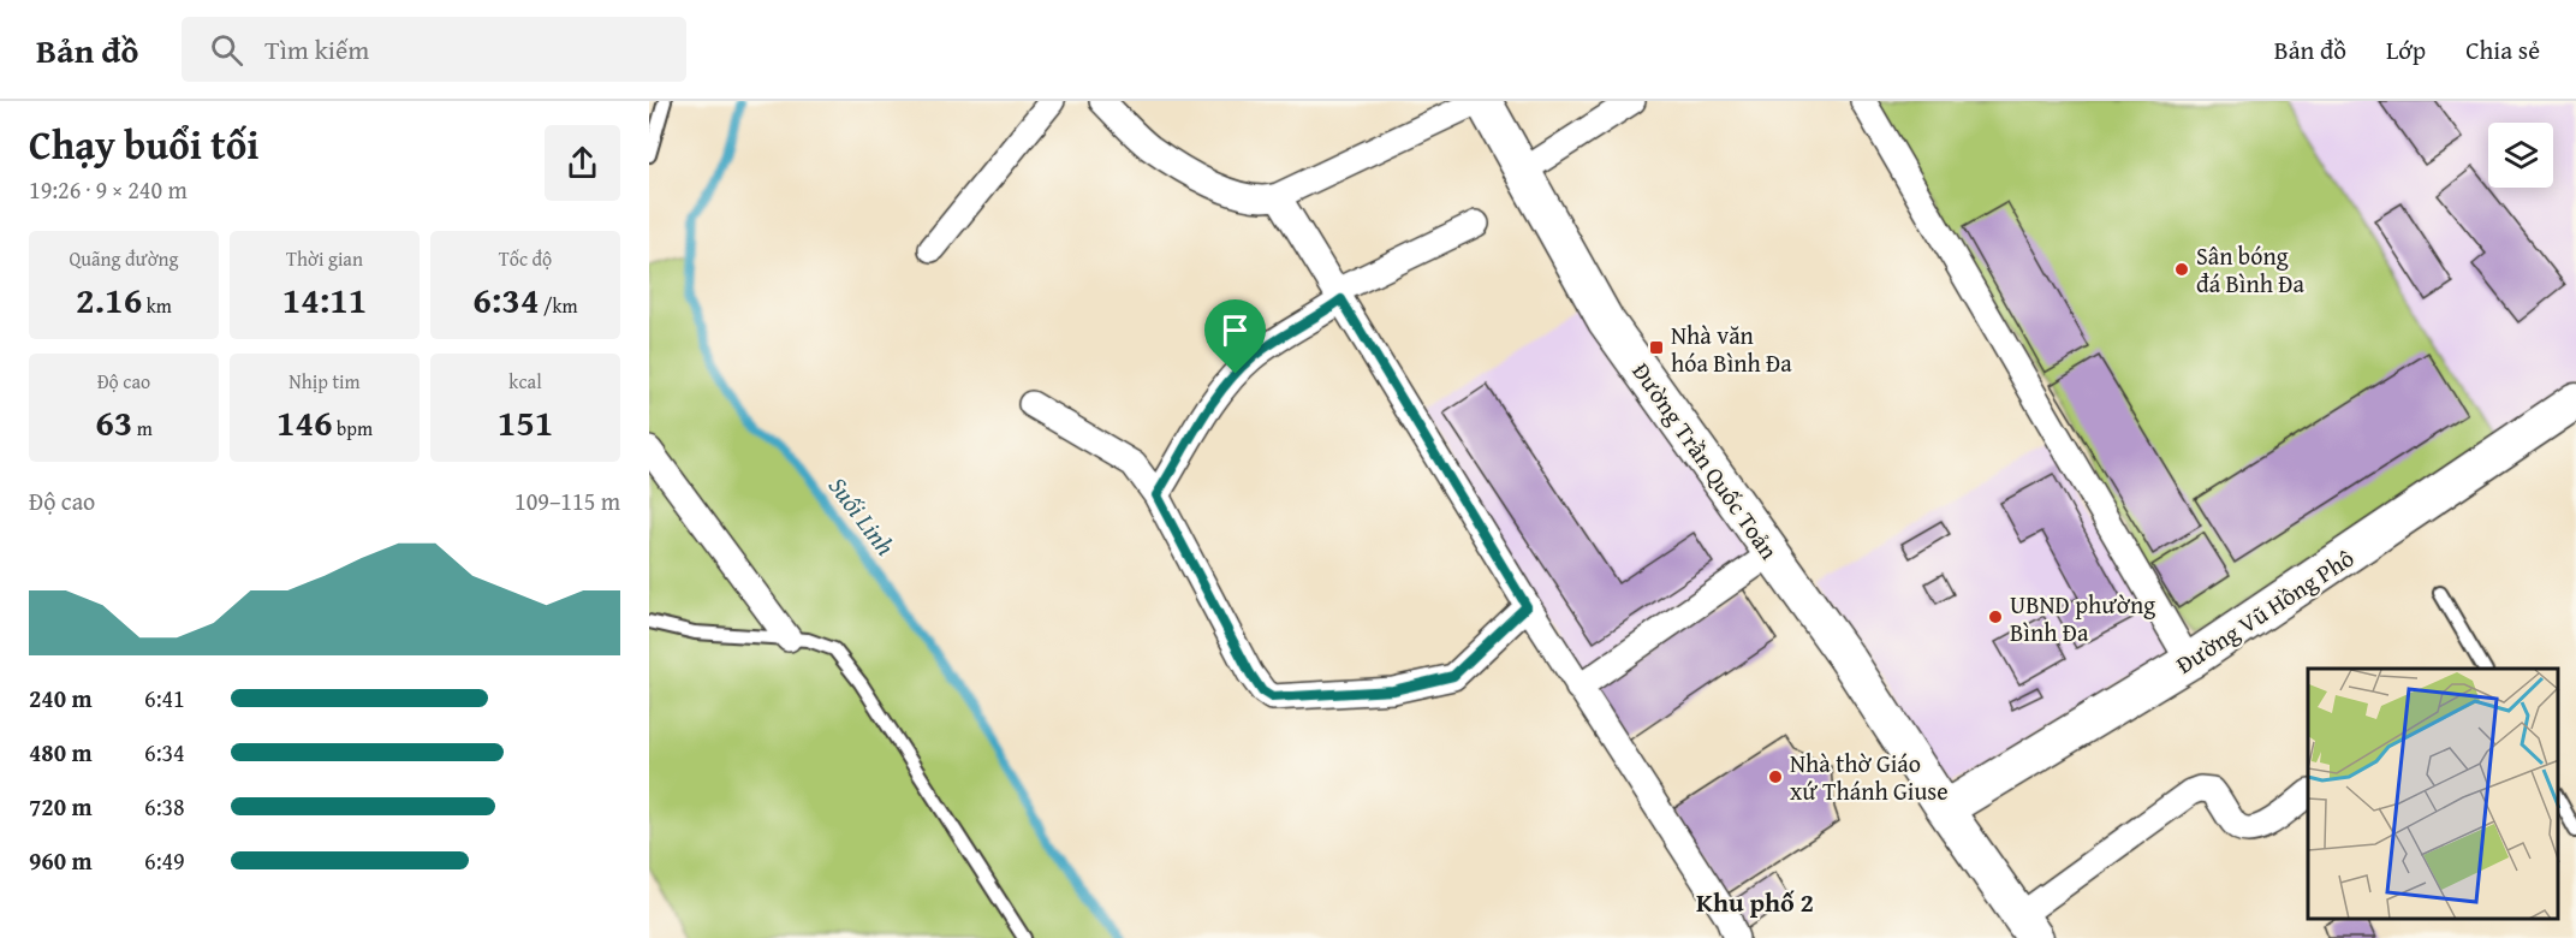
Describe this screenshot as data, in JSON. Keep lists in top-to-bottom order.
{
  "streets": {
    "main road": ["Đường Trần Quốc Toản", "Đường Vũ Hồng Phô"]
  },
  "crossings": [
    ["Đường Trần Quốc Toản", "Đường Vũ Hồng Phô"]
  ],
  "districts": ["Khu phố 2"],
  "water": ["Suối Linh"],
  "places": {
    "other": ["Sân bóng đá Bình Đa", "UBND phường Bình Đa", "Nhà thờ Giáo xứ Thánh Giuse"],
    "transit": ["Nhà văn hóa Bình Đa"]
  },
  "page": {
    "header": "Bản đồ",
    "search": "Tìm kiếm",
    "nav": ["Bản đồ", "Lớp", "Chia sẻ"],
    "heading": ["Chạy buổi tối", "19:26 · 9 × 240 m"],
    "stats": [
      ["Quãng đường", "2.16 km"],
      ["Thời gian", "14:11"],
      ["Tốc độ", "6:34 /km"],
      ["Độ cao", "63 m"],
      ["Nhịp tim", "146 bpm"],
      ["kcal", "151"]
    ],
    "chart": ["Độ cao", "109–115 m"],
    "list": [
      {
        "name": "240 m",
        "note": "6:41"
      },
      {
        "name": "480 m",
        "note": "6:34"
      },
      {
        "name": "720 m",
        "note": "6:38"
      },
      {
        "name": "960 m",
        "note": "6:49"
      }
    ]
  }
}
